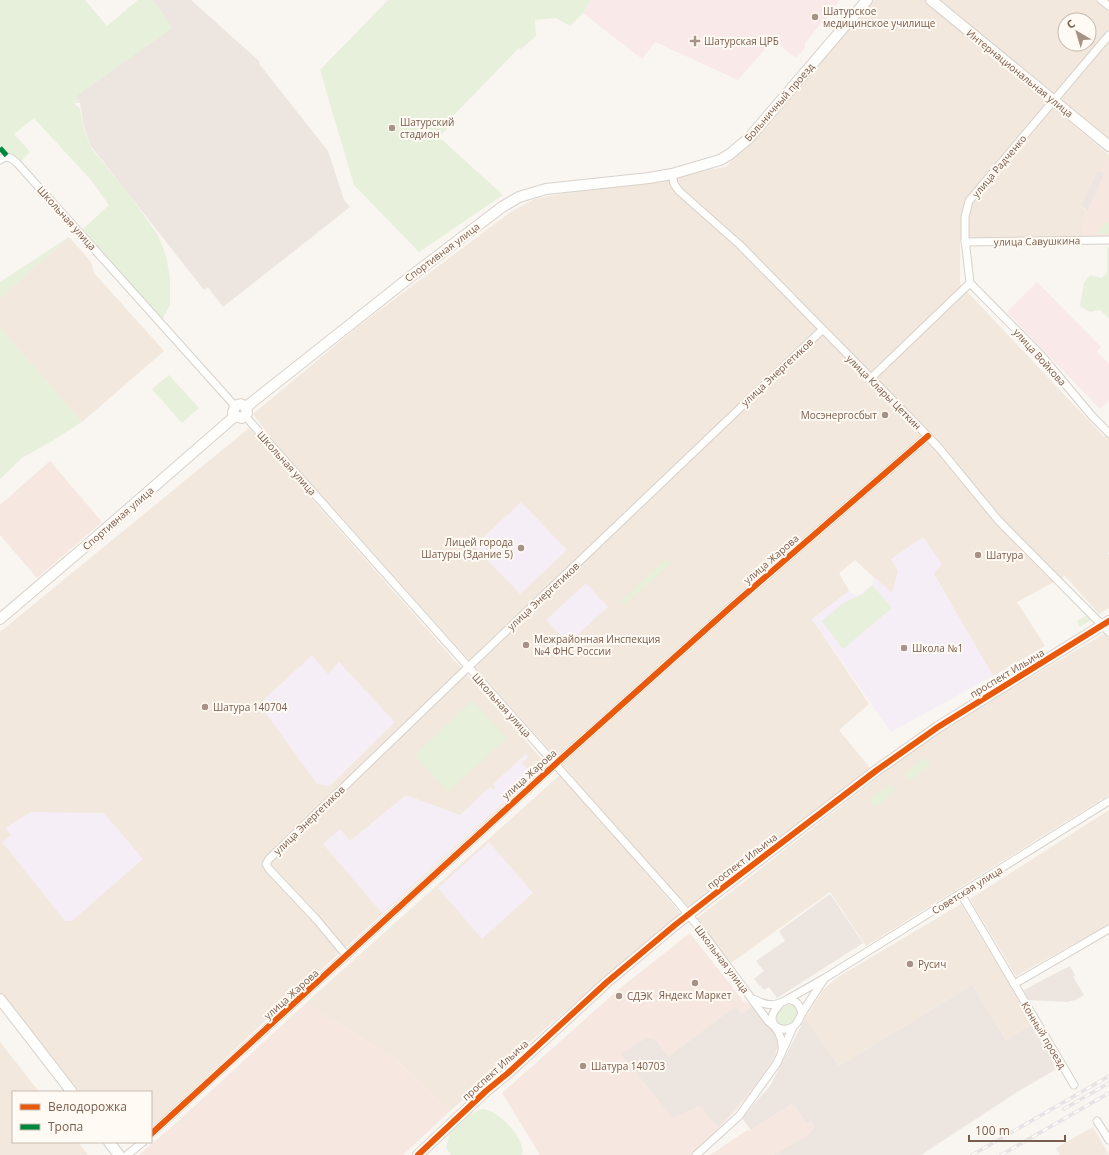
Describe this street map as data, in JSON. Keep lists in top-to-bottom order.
{
  "streets": {
    "street": [
      "Интернациональная улица",
      "Больничный проезд",
      "улица Радченко",
      "Школьная улица",
      "улица Савушкина",
      "Спортивная улица",
      "улица Войкова",
      "улица Энергетиков",
      "улица Клары Цеткин",
      "улица Жарова",
      "проспект Ильича",
      "Советская улица",
      "Конный проезд"
    ]
  },
  "crossings": [
    ["Интернациональная улица", "улица Радченко"],
    ["Больничный проезд", "Спортивная улица"],
    ["Больничный проезд", "улица Клары Цеткин"],
    ["улица Радченко", "улица Савушкина"],
    ["улица Радченко", "улица Войкова"],
    ["Школьная улица", "Спортивная улица"],
    ["Школьная улица", "улица Энергетиков"],
    ["Школьная улица", "улица Жарова"],
    ["Школьная улица", "проспект Ильича"],
    ["Школьная улица", "Советская улица"],
    ["Спортивная улица", "улица Клары Цеткин"],
    ["улица Энергетиков", "улица Клары Цеткин"],
    ["улица Энергетиков", "улица Жарова"],
    ["улица Клары Цеткин", "улица Жарова"],
    ["улица Клары Цеткин", "проспект Ильича"],
    ["Советская улица", "Конный проезд"]
  ],
  "places": {
    "other": [
      "Шатурское медицинское училище",
      "Шатурский стадион",
      "Мосэнергосбыт",
      "Лицей города Шатуры (Здание 5)",
      "Шатура",
      "Межрайонная Инспекция №4 ФНС России",
      "Школа №1",
      "Шатура 140704",
      "Русич",
      "Яндекс Маркет",
      "СДЭК",
      "Шатура 140703"
    ],
    "health": ["Шатурская ЦРБ"]
  },
  "legend": ["Велодорожка", "Тропа"],
  "scale_bar": "100 m",
  "north": "top left"
}
